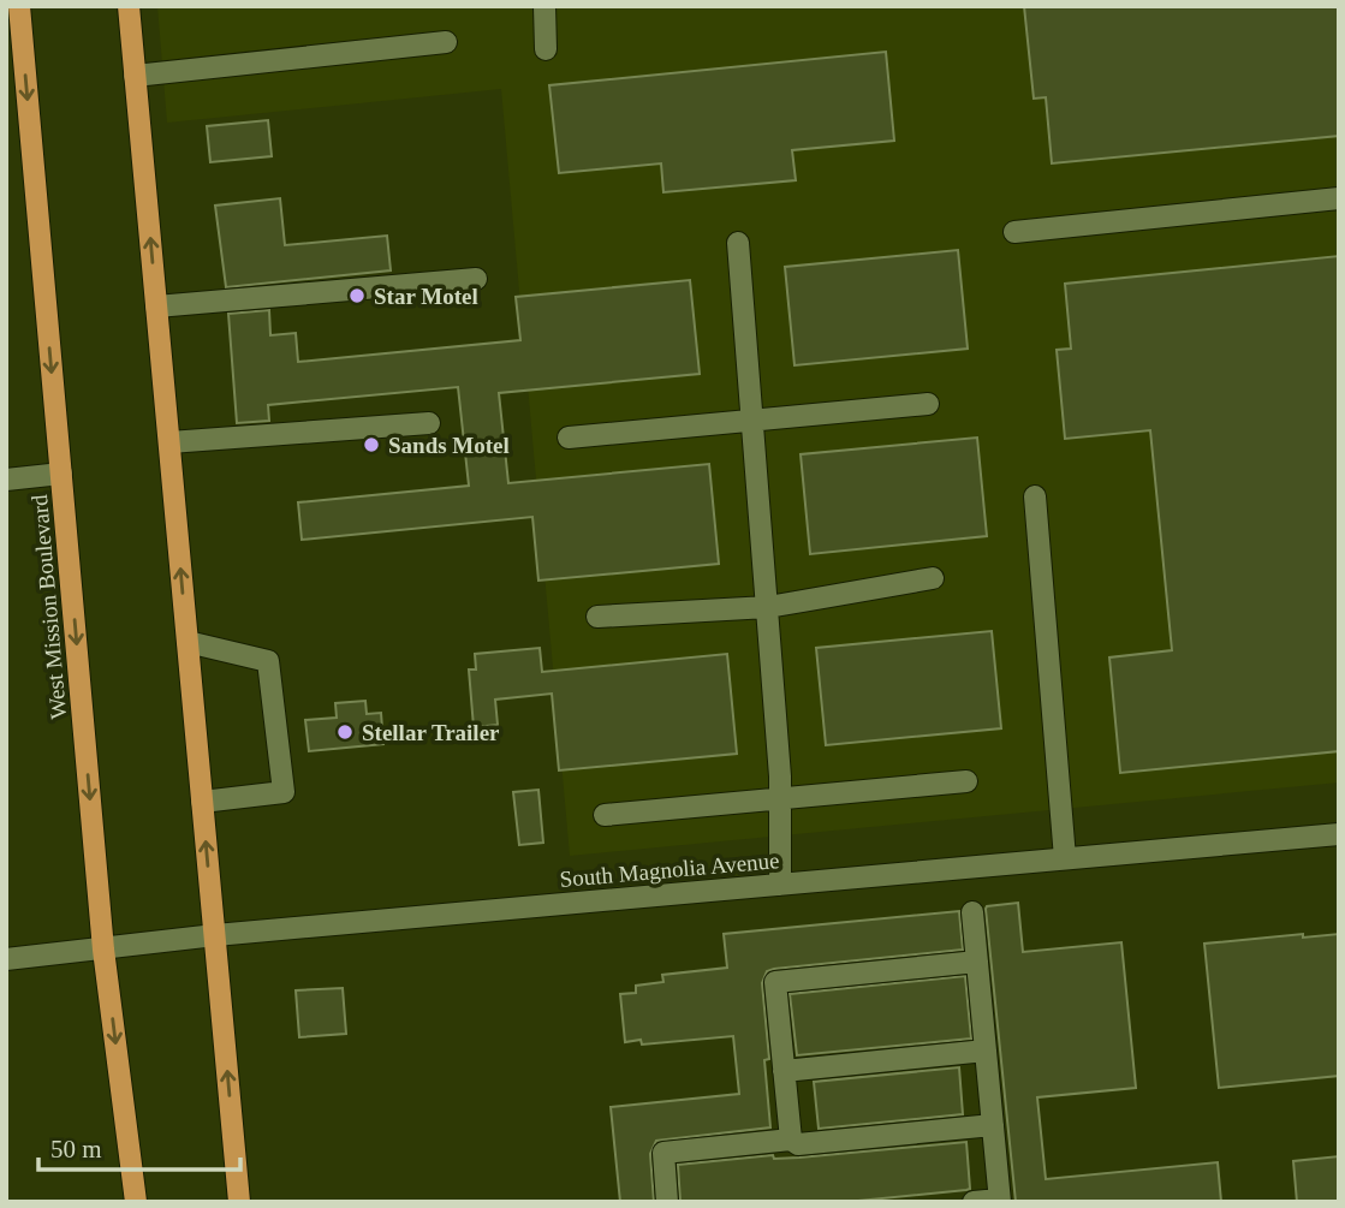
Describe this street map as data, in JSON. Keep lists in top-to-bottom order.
{
  "streets": {
    "main road": ["West Mission Boulevard"],
    "street": ["South Magnolia Avenue"]
  },
  "crossings": [
    ["West Mission Boulevard", "South Magnolia Avenue"]
  ],
  "places": ["Star Motel", "Sands Motel", "Stellar Trailer"],
  "scale_bar": "50 m"
}
